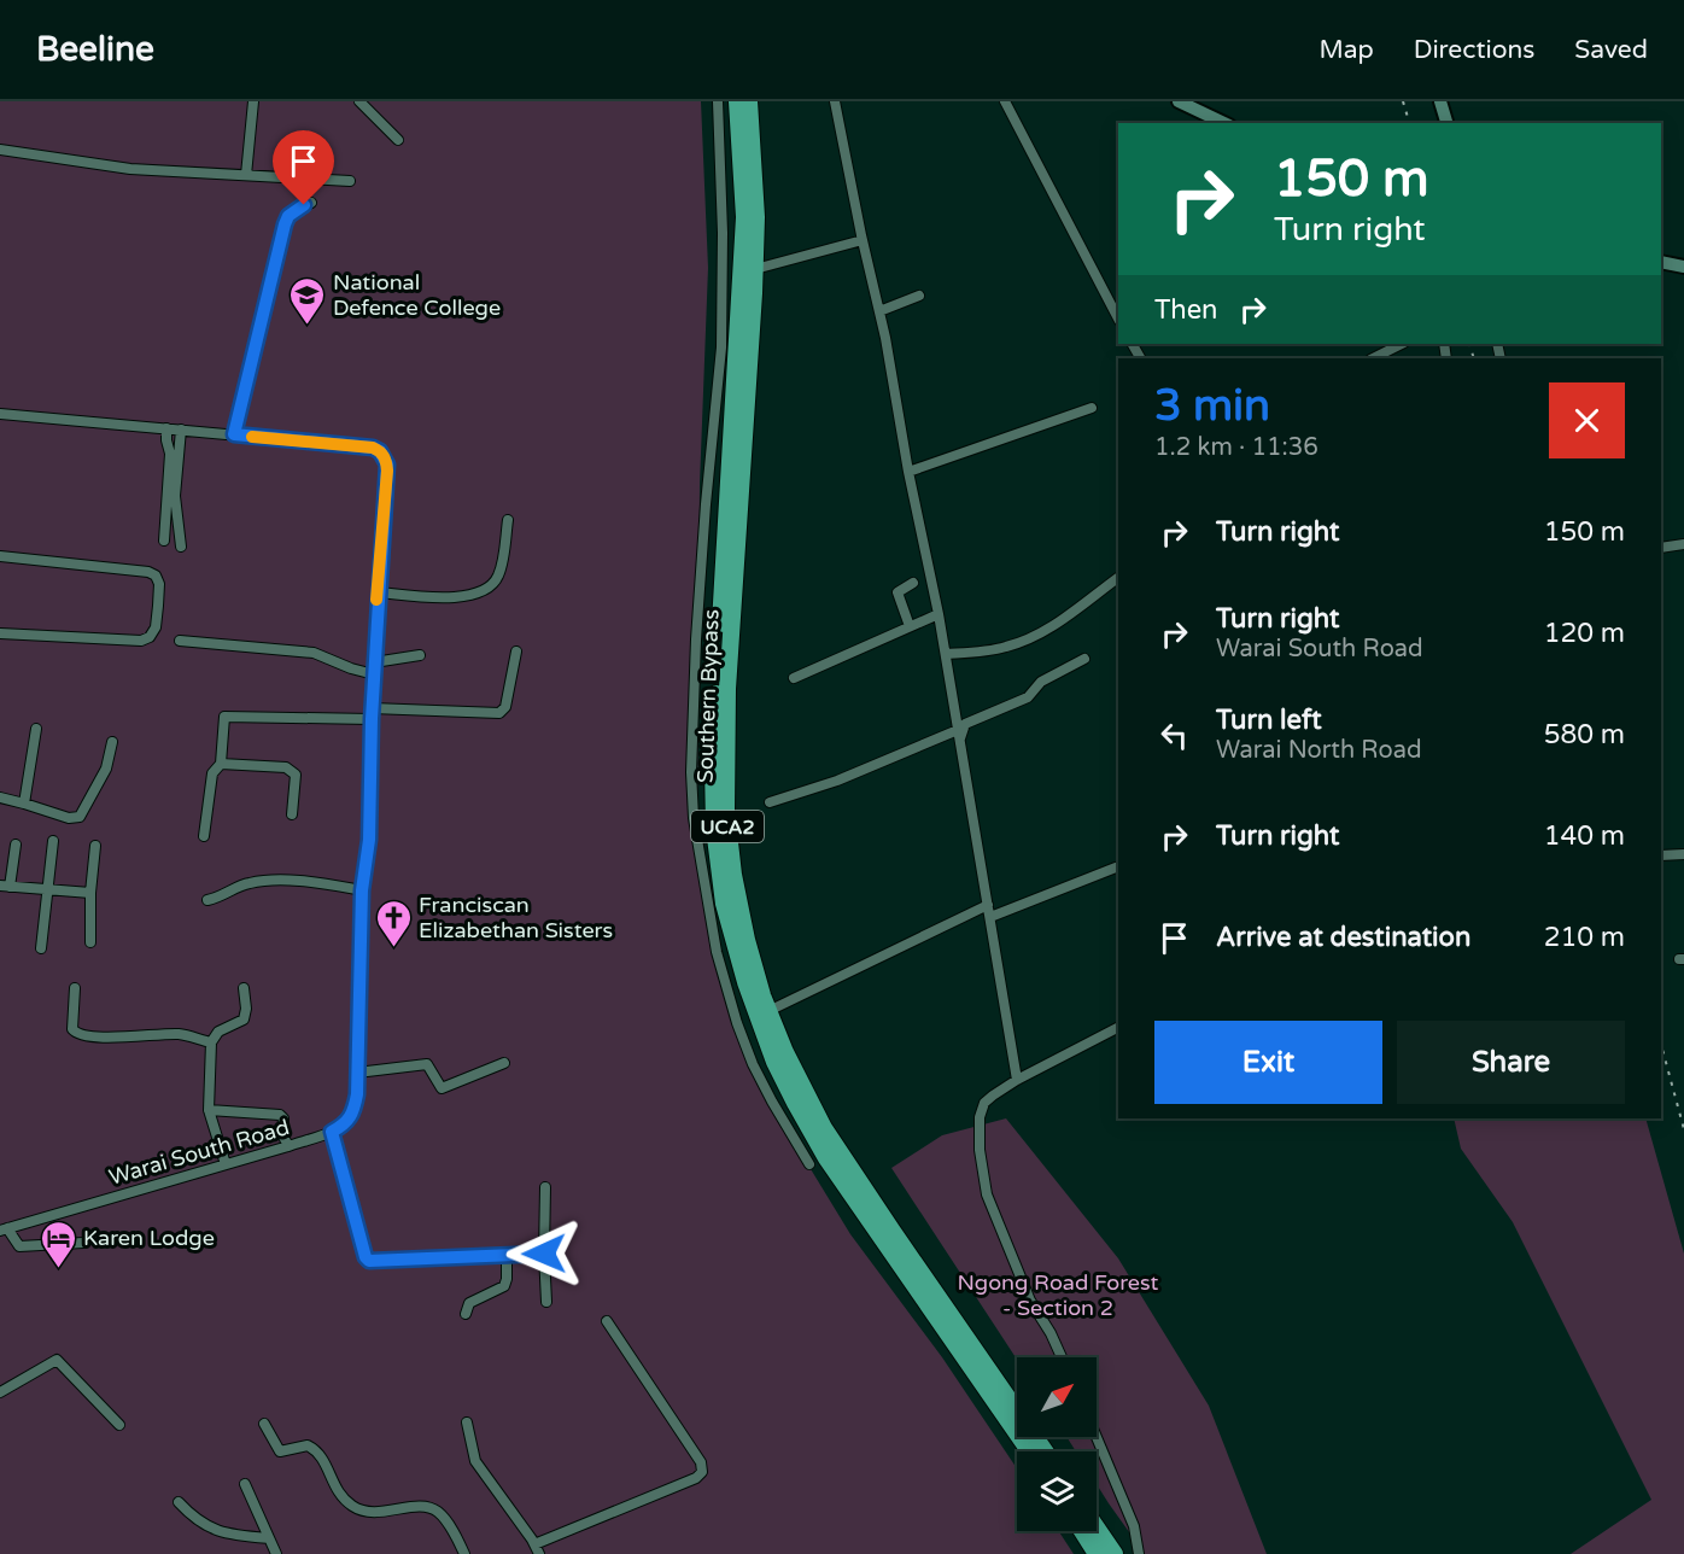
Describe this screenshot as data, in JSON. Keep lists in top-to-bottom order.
{
  "streets": {
    "highway": ["Southern Bypass", "UCA2"],
    "street": ["Warai South Road"]
  },
  "parks": ["Ngong Road Forest - Section 2"],
  "places": {
    "school or university": ["National Defence College"],
    "church": ["Franciscan Elizabethan Sisters"],
    "hotel": ["Karen Lodge"]
  },
  "north": "top right",
  "page": {
    "header": "Beeline",
    "nav": ["Map", "Directions", "Saved"],
    "turn": ["150 m", "Turn right"],
    "then": "Then",
    "heading": ["3 min", "1.2 km · 11:36"],
    "list": [
      {
        "name": "Turn right",
        "value": "150 m"
      },
      {
        "name": "Turn right",
        "note": "Warai South Road",
        "value": "120 m"
      },
      {
        "name": "Turn left",
        "note": "Warai North Road",
        "value": "580 m"
      },
      {
        "name": "Turn right",
        "value": "140 m"
      },
      {
        "name": "Arrive at destination",
        "value": "210 m"
      }
    ],
    "buttons": ["Exit", "Share"]
  }
}
